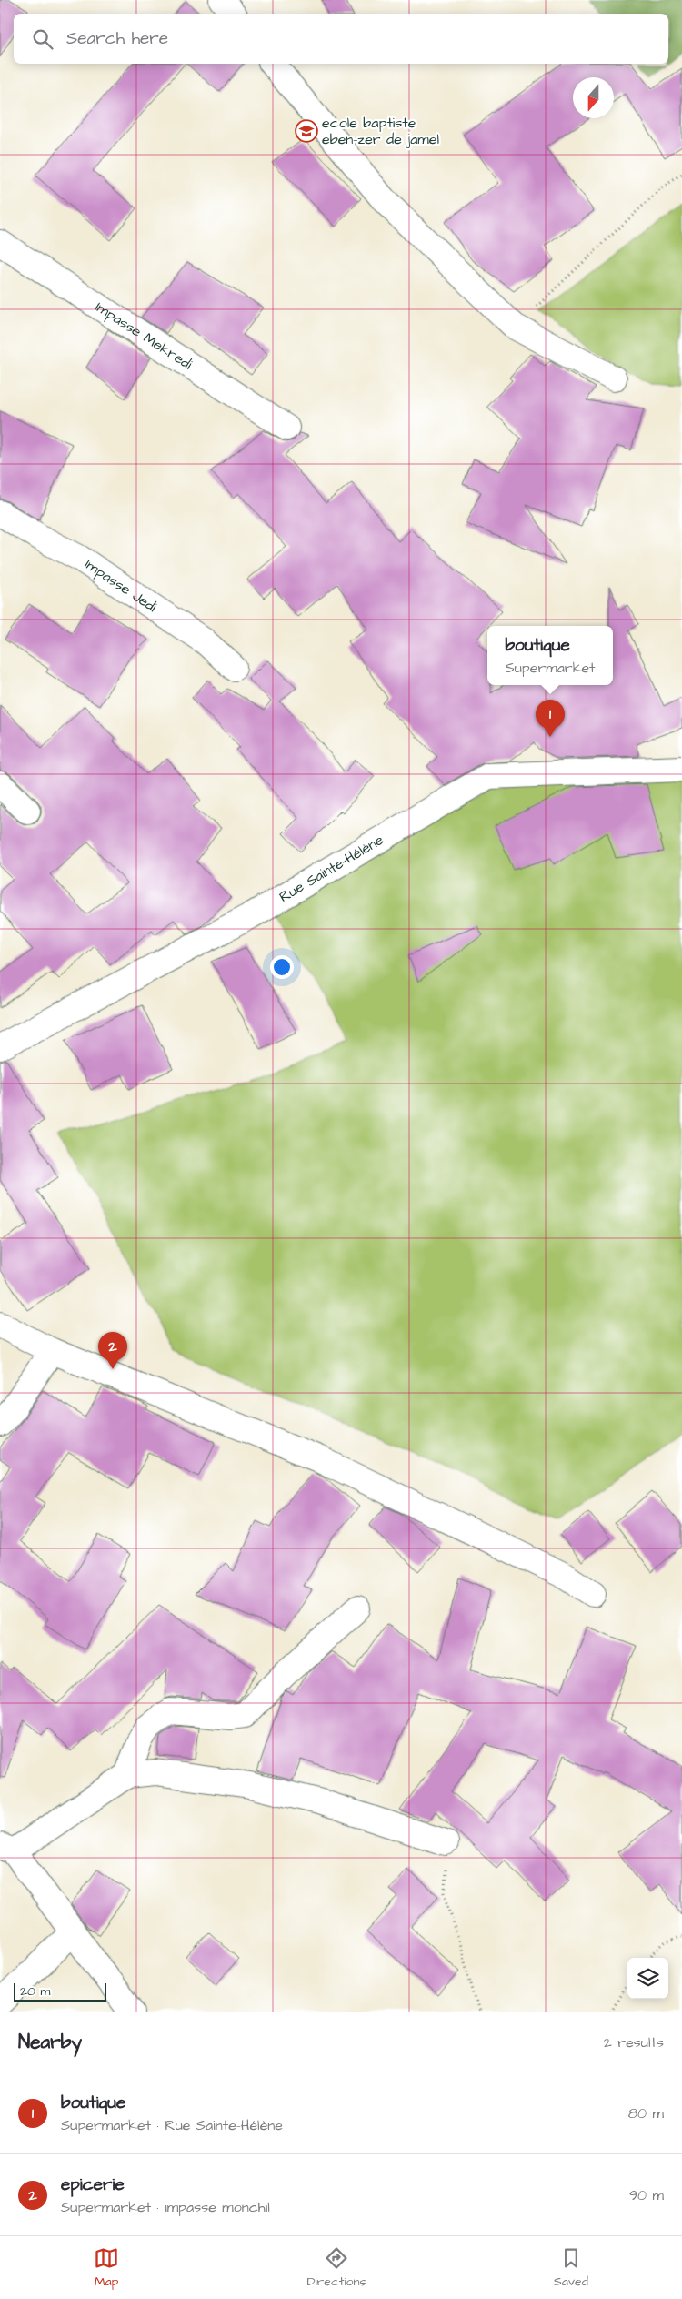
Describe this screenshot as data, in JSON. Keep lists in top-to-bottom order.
{
  "streets": {
    "street": ["Impasse Mekredi", "Impasse Jedi", "Rue Sainte-Hélène"]
  },
  "places": {
    "school or university": ["ecole baptiste eben-zer de jamel"]
  },
  "scale_bar": "20 m",
  "north": "bottom",
  "page": {
    "search": "Search here",
    "popup": ["boutique", "Supermarket"],
    "pins": ["1", "2"],
    "scale": "20 m",
    "heading": ["Nearby", "2 results"],
    "list": [
      {
        "mark": "1",
        "name": "boutique",
        "note": "Supermarket · Rue Sainte-Hélène",
        "value": "80 m"
      },
      {
        "mark": "2",
        "name": "epicerie",
        "note": "Supermarket · impasse monchil",
        "value": "90 m"
      }
    ],
    "nav": ["Map", "Directions", "Saved"]
  }
}
